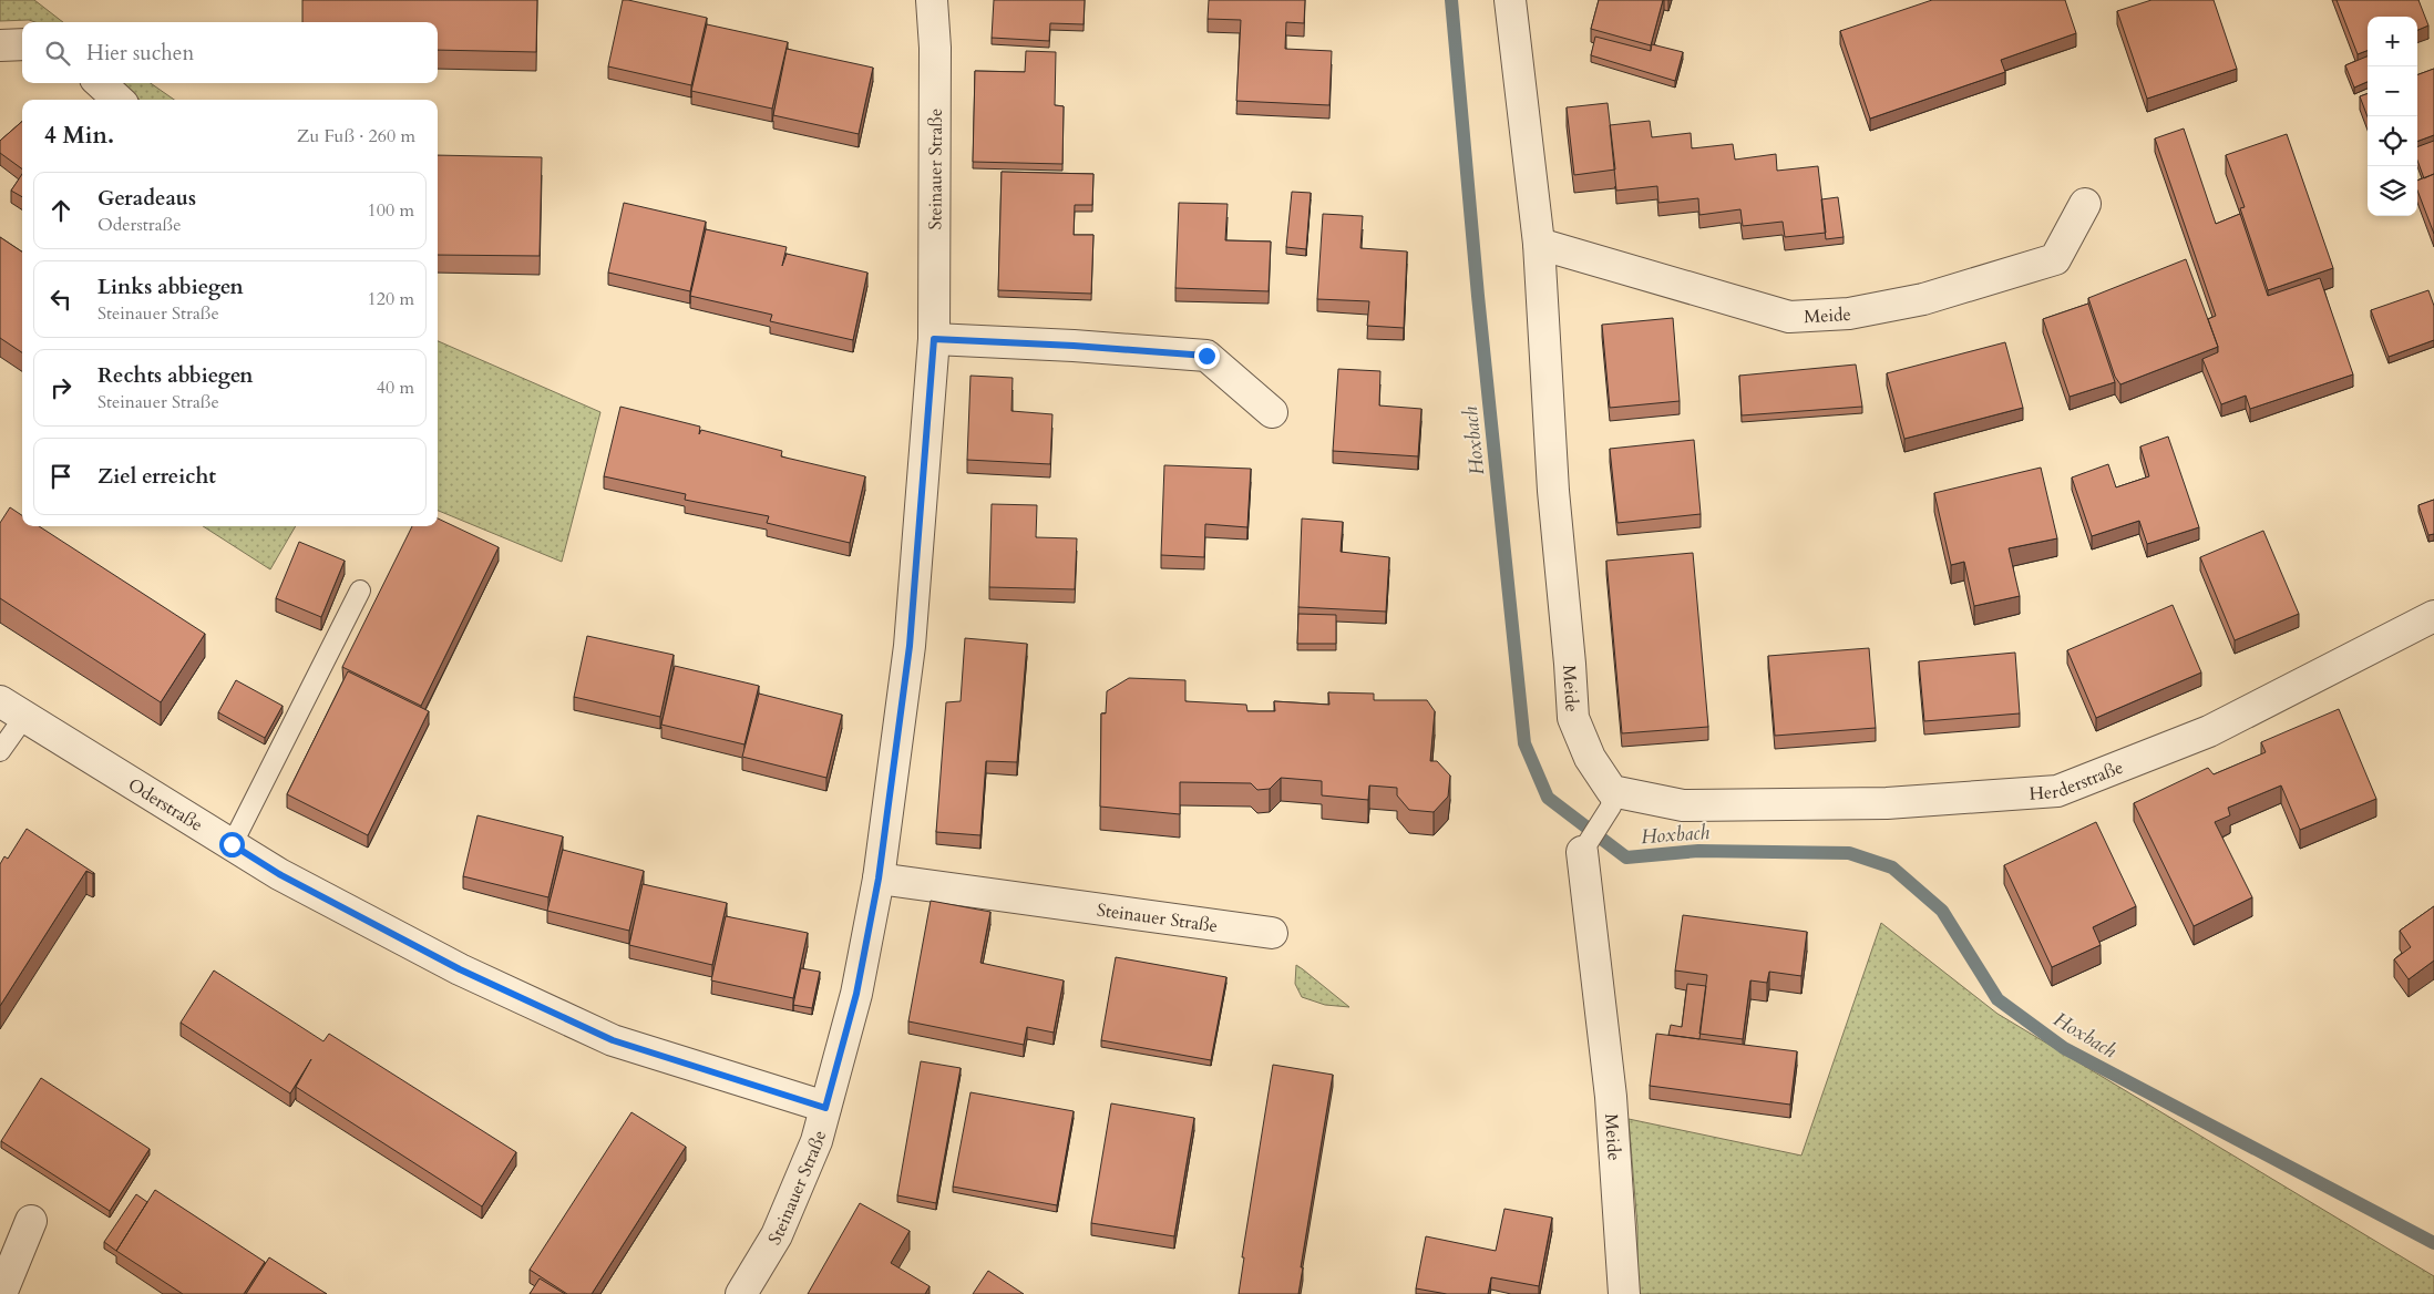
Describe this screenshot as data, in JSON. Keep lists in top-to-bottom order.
{
  "streets": {
    "street": [
      "Steinauer Straße",
      "Meide",
      "Herderstraße",
      "Oderstraße"
    ]
  },
  "crossings": [
    ["Steinauer Straße", "Oderstraße"],
    ["Meide", "Herderstraße"]
  ],
  "water": ["Hoxbach"],
  "page": {
    "map_buttons": ["+", "−"],
    "search": "Hier suchen",
    "heading": ["4 Min.", "Zu Fuß · 260 m"],
    "list": [
      ["Geradeaus", "Oderstraße", "100 m"],
      ["Links abbiegen", "Steinauer Straße", "120 m"],
      ["Rechts abbiegen", "Steinauer Straße", "40 m"],
      "Ziel erreicht"
    ]
  }
}
